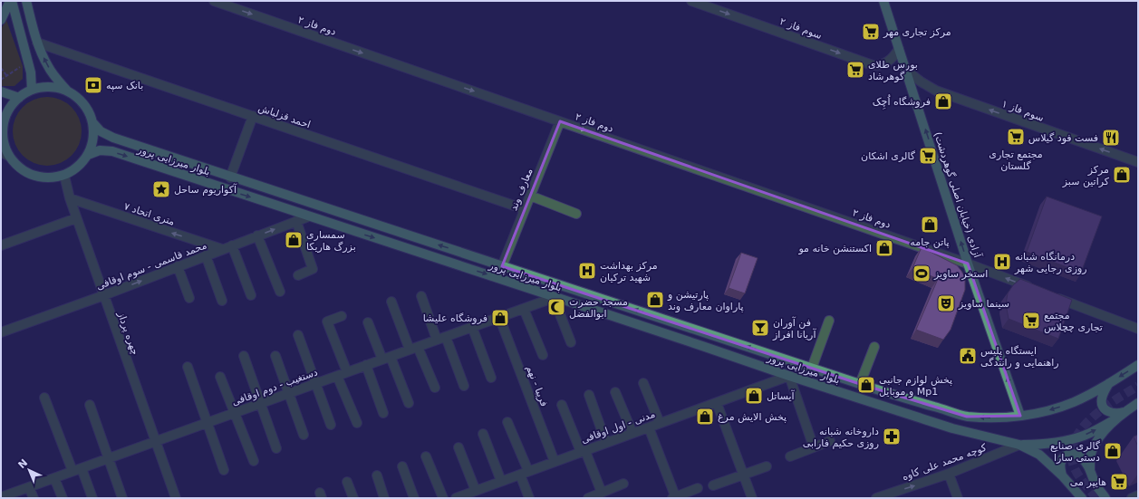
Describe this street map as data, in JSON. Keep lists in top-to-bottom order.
{
  "streets": {
    "main road": ["بلوار میرزایی پرور", "آزادی (خیابان اصلی گوهردشت)"],
    "street": [
      "دوم فاز ۲",
      "سوم فاز ۲",
      "سوم فاز ۱",
      "احمد قزلباش",
      "معارف وند",
      "۷ متری اتحاد",
      "محمد قاسمی - سوم اوقافی",
      "چهره پرداز",
      "فریبا - نهم",
      "دستغیب - دوم اوقافی",
      "مدنی - اول اوقافی",
      "کوچه محمد علی کاوه"
    ]
  },
  "crossings": [
    ["دوم فاز ۲", "معارف وند"],
    ["دوم فاز ۲", "آزادی (خیابان اصلی گوهردشت)"],
    ["سوم فاز ۲", "آزادی (خیابان اصلی گوهردشت)"],
    ["سوم فاز ۱", "آزادی (خیابان اصلی گوهردشت)"],
    ["احمد قزلباش", "معارف وند"],
    ["بلوار میرزایی پرور", "معارف وند"],
    ["بلوار میرزایی پرور", "آزادی (خیابان اصلی گوهردشت)"],
    ["بلوار میرزایی پرور", "محمد قاسمی - سوم اوقافی"],
    ["بلوار میرزایی پرور", "چهره پرداز"],
    ["بلوار میرزایی پرور", "دستغیب - دوم اوقافی"],
    ["بلوار میرزایی پرور", "مدنی - اول اوقافی"],
    ["بلوار میرزایی پرور", "کوچه محمد علی کاوه"],
    ["۷ متری اتحاد", "محمد قاسمی - سوم اوقافی"],
    ["۷ متری اتحاد", "چهره پرداز"],
    ["محمد قاسمی - سوم اوقافی", "چهره پرداز"],
    ["چهره پرداز", "دستغیب - دوم اوقافی"],
    ["فریبا - نهم", "دستغیب - دوم اوقافی"],
    ["فریبا - نهم", "مدنی - اول اوقافی"]
  ],
  "one_way": [
    "دوم فاز ۲",
    "سوم فاز ۲",
    "سوم فاز ۱",
    "آزادی (خیابان اصلی گوهردشت)",
    "۷ متری اتحاد",
    "محمد قاسمی - سوم اوقافی",
    "کوچه محمد علی کاوه"
  ],
  "places": {
    "supermarket": [
      "مرکز تجاری مهر",
      "بورس طلای گوهرشاد",
      "مجتمع تجاری گلستان",
      "گالری اشکان",
      "مجتمع تجاری چچلاس",
      "هایپر می"
    ],
    "bank": ["بانک سپه"],
    "shop": [
      "فروشگاه اُچِک",
      "مرکز کراتین سبز",
      "پاتن جامه",
      "سمساری بزرگ هاریکا",
      "اکستنشن خانه مو",
      "پارتیشن و پاراوان معارف وند",
      "فروشگاه علیشا",
      "پخش لوازم جانبی و موبایل Mp1",
      "آیساتل",
      "پخش الایش مرغ",
      "گالری صنایع دستی سارا"
    ],
    "restaurant": ["فست فود گیلاس"],
    "place": ["آکواریوم ساحل"],
    "hospital": ["درمانگاه شبانه روزی رجایی شهر", "مرکز بهداشت شهید ترکیان"],
    "sports": ["استخر ساویز"],
    "theatre": ["سینما ساویز"],
    "mosque": ["مسجد حضرت ابوالفضل"],
    "bar": ["فن آوران آریانا افراز"],
    "public building": ["ایستگاه پلیس راهنمایی و رانندگی"],
    "pharmacy": ["داروخانه شبانه روزی حکیم فارابی"]
  },
  "north": "top left"
}
